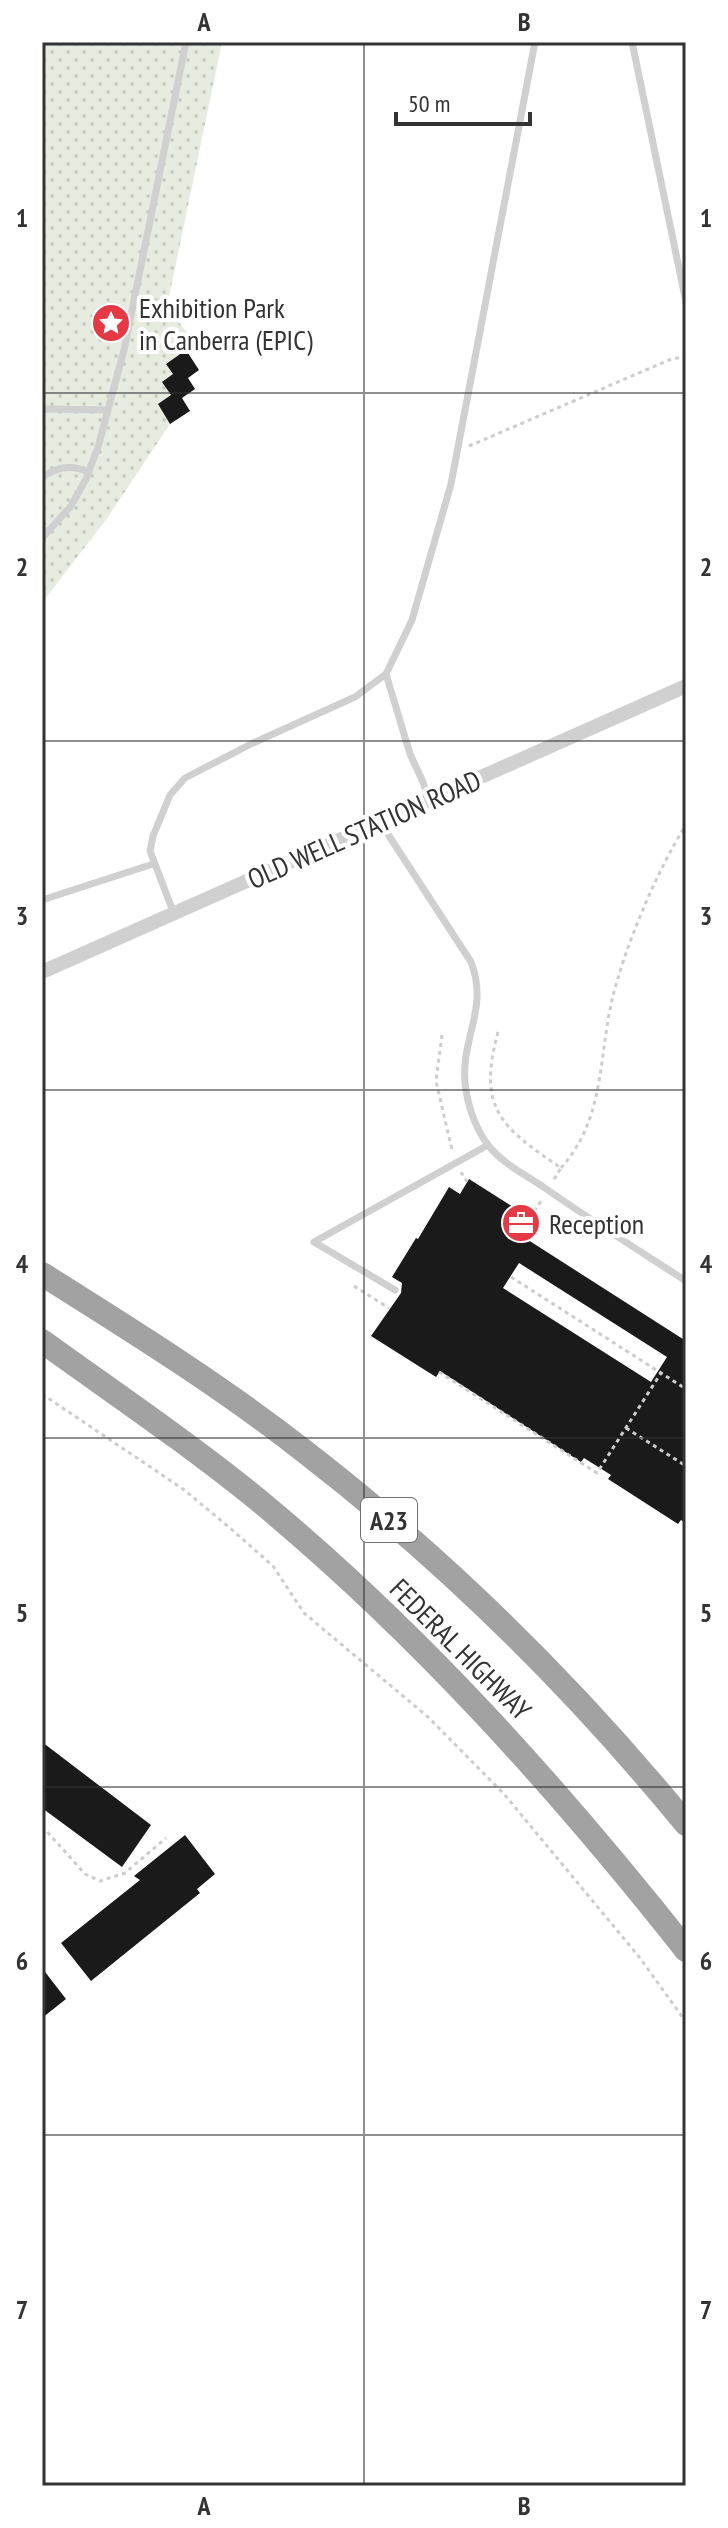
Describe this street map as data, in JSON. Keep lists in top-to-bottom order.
{
  "streets": {
    "highway": ["A23", "FEDERAL HIGHWAY"],
    "street": ["OLD WELL STATION ROAD"]
  },
  "places": {
    "place": ["Exhibition Park in Canberra (EPIC)"],
    "office": ["Reception"]
  },
  "scale_bar": "50 m",
  "grid": {
    "columns": ["A", "B"],
    "rows": [
      "1",
      "2",
      "3",
      "4",
      "5",
      "6",
      "7"
    ]
  }
}
